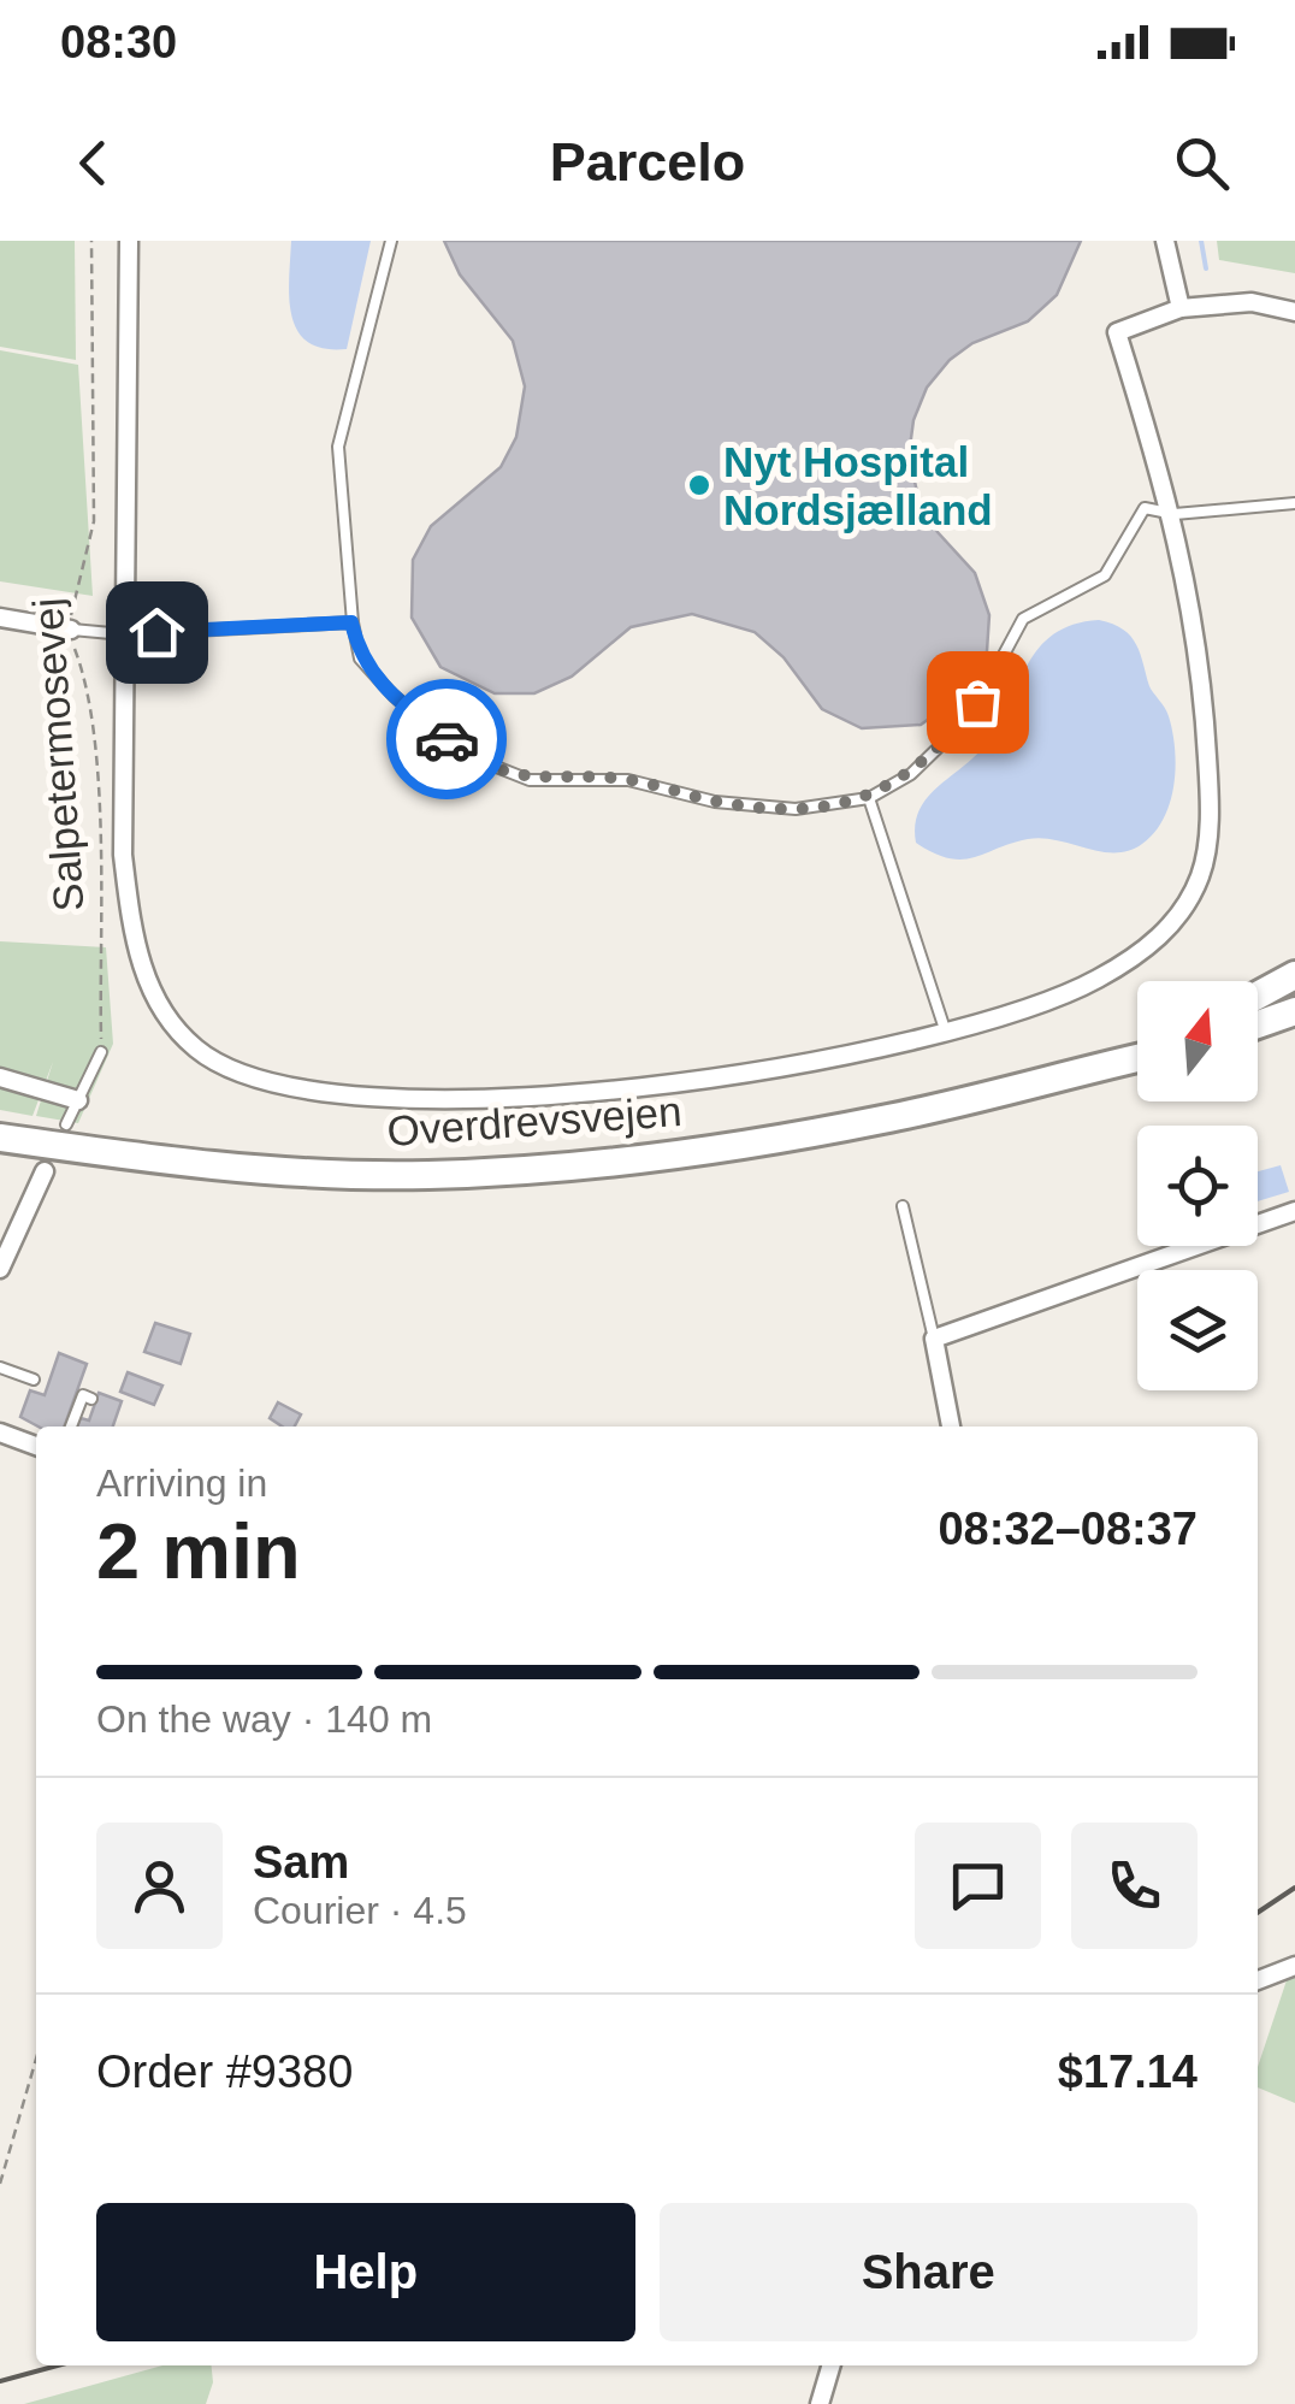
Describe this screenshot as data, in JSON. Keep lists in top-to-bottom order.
{
  "streets": {
    "main road": ["Overdrevsvejen"],
    "path": ["Salpetermosevej"]
  },
  "places": ["Nyt Hospital Nordsjælland"],
  "north": "top",
  "page": {
    "status": "08:30",
    "header": "Parcelo",
    "heading": ["2 min", "Arriving in", "08:32–08:37"],
    "panel": [
      "Sam",
      "Courier · 4.5",
      "Order #9380",
      "$17.14"
    ],
    "bar": "On the way · 140 m",
    "buttons": ["Help", "Share"]
  }
}
